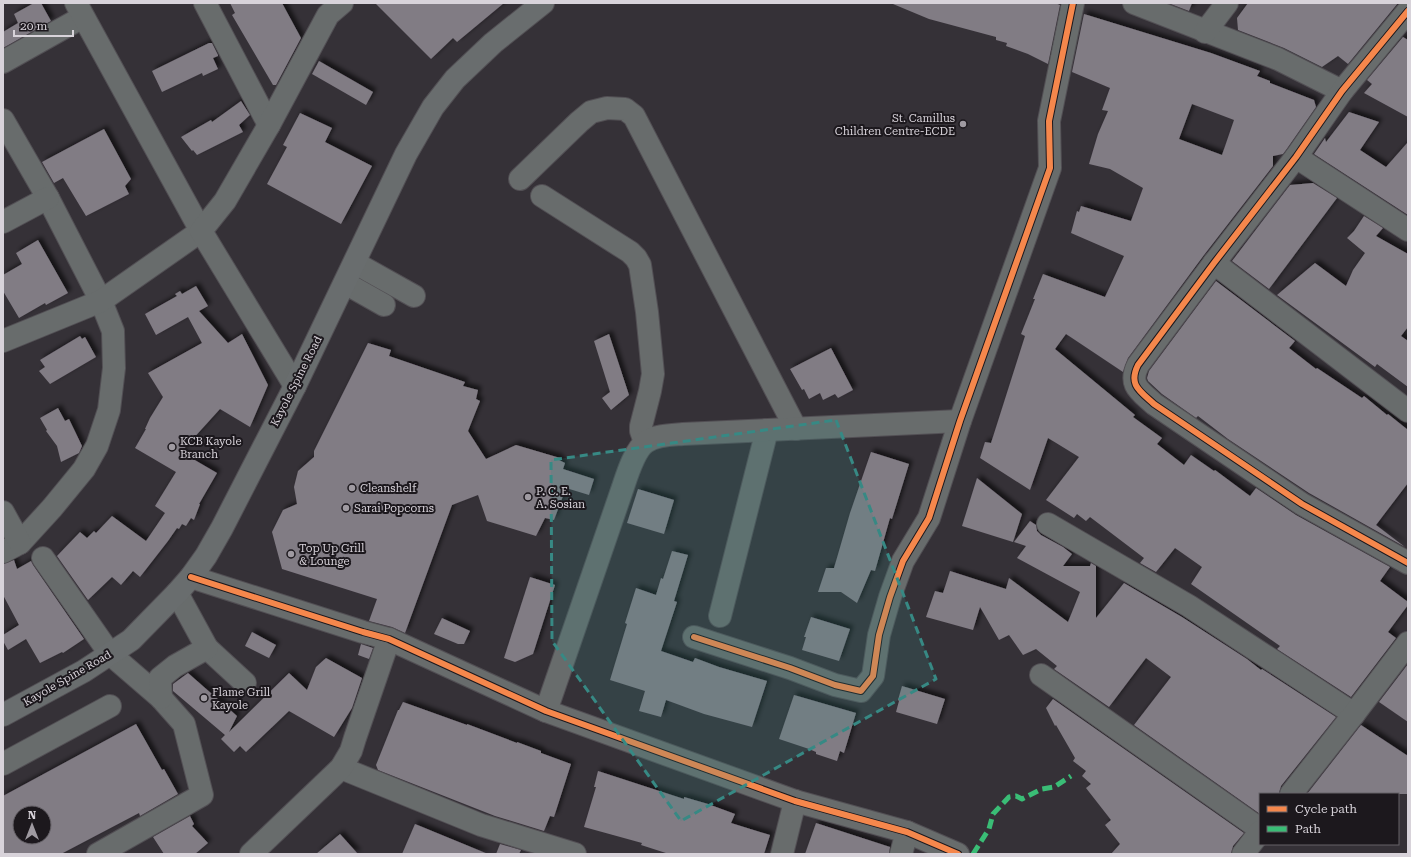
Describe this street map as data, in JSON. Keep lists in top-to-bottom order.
{
  "streets": {
    "main road": ["Kayole Spine Road"]
  },
  "places": [
    "St. Camillus Children Centre-ECDE",
    "KCB Kayole Branch",
    "Cleanshelf",
    "P. C. E. A. Sosian",
    "Sarai Popcorns",
    "Top Up Grill & Lounge",
    "Flame Grill Kayole"
  ],
  "legend": ["Cycle path", "Path"],
  "scale_bar": "20 m",
  "north": "top"
}
